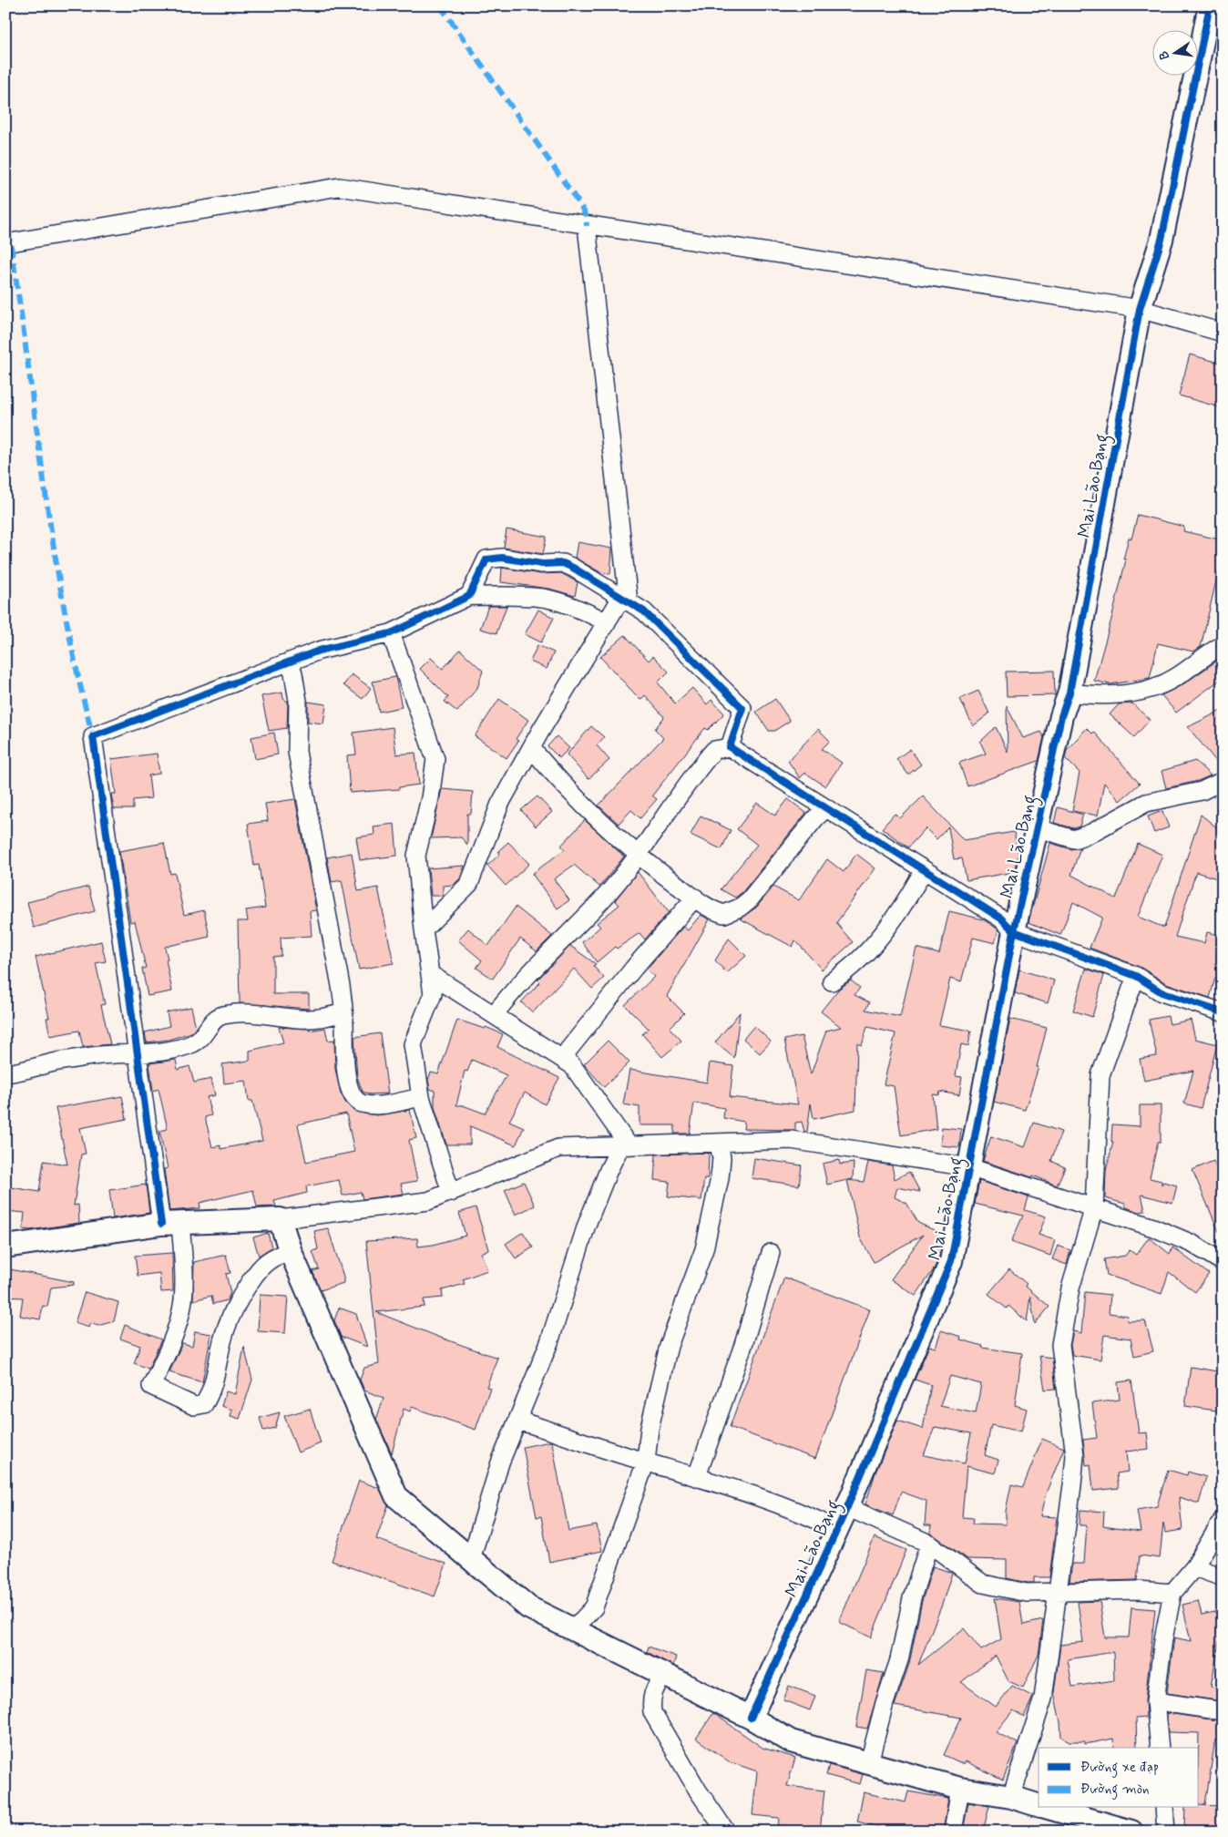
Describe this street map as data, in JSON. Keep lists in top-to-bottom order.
{
  "streets": {
    "street": ["Mai Lão Bạng"]
  },
  "legend": ["Đường xe đạp", "Đường mòn"],
  "north": "left"
}
